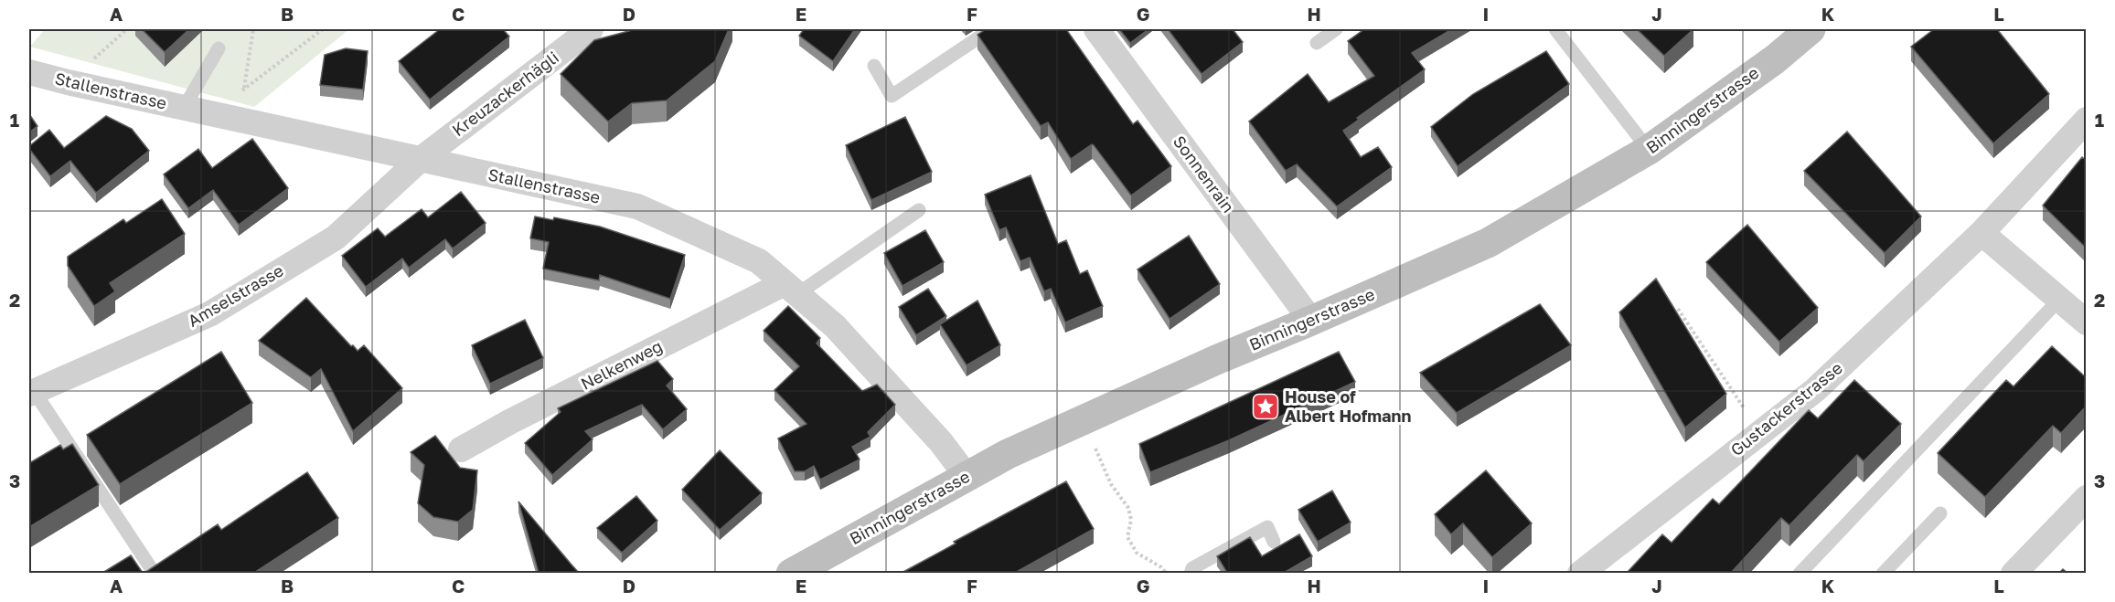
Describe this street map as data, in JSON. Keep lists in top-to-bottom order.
{
  "streets": {
    "main road": ["Binningerstrasse"],
    "street": [
      "Stallenstrasse",
      "Kreuzackerhägli",
      "Sonnenrain",
      "Amselstrasse",
      "Nelkenweg",
      "Gustackerstrasse"
    ]
  },
  "crossings": [
    ["Stallenstrasse", "Kreuzackerhägli"],
    ["Stallenstrasse", "Binningerstrasse"],
    ["Stallenstrasse", "Amselstrasse"],
    ["Stallenstrasse", "Nelkenweg"],
    ["Kreuzackerhägli", "Amselstrasse"],
    ["Binningerstrasse", "Sonnenrain"]
  ],
  "places": {
    "place": ["House of Albert Hofmann"]
  },
  "grid": {
    "columns": [
      "A",
      "B",
      "C",
      "D",
      "E",
      "F",
      "G",
      "H",
      "I",
      "J",
      "K",
      "L"
    ],
    "rows": ["1", "2", "3"]
  }
}
